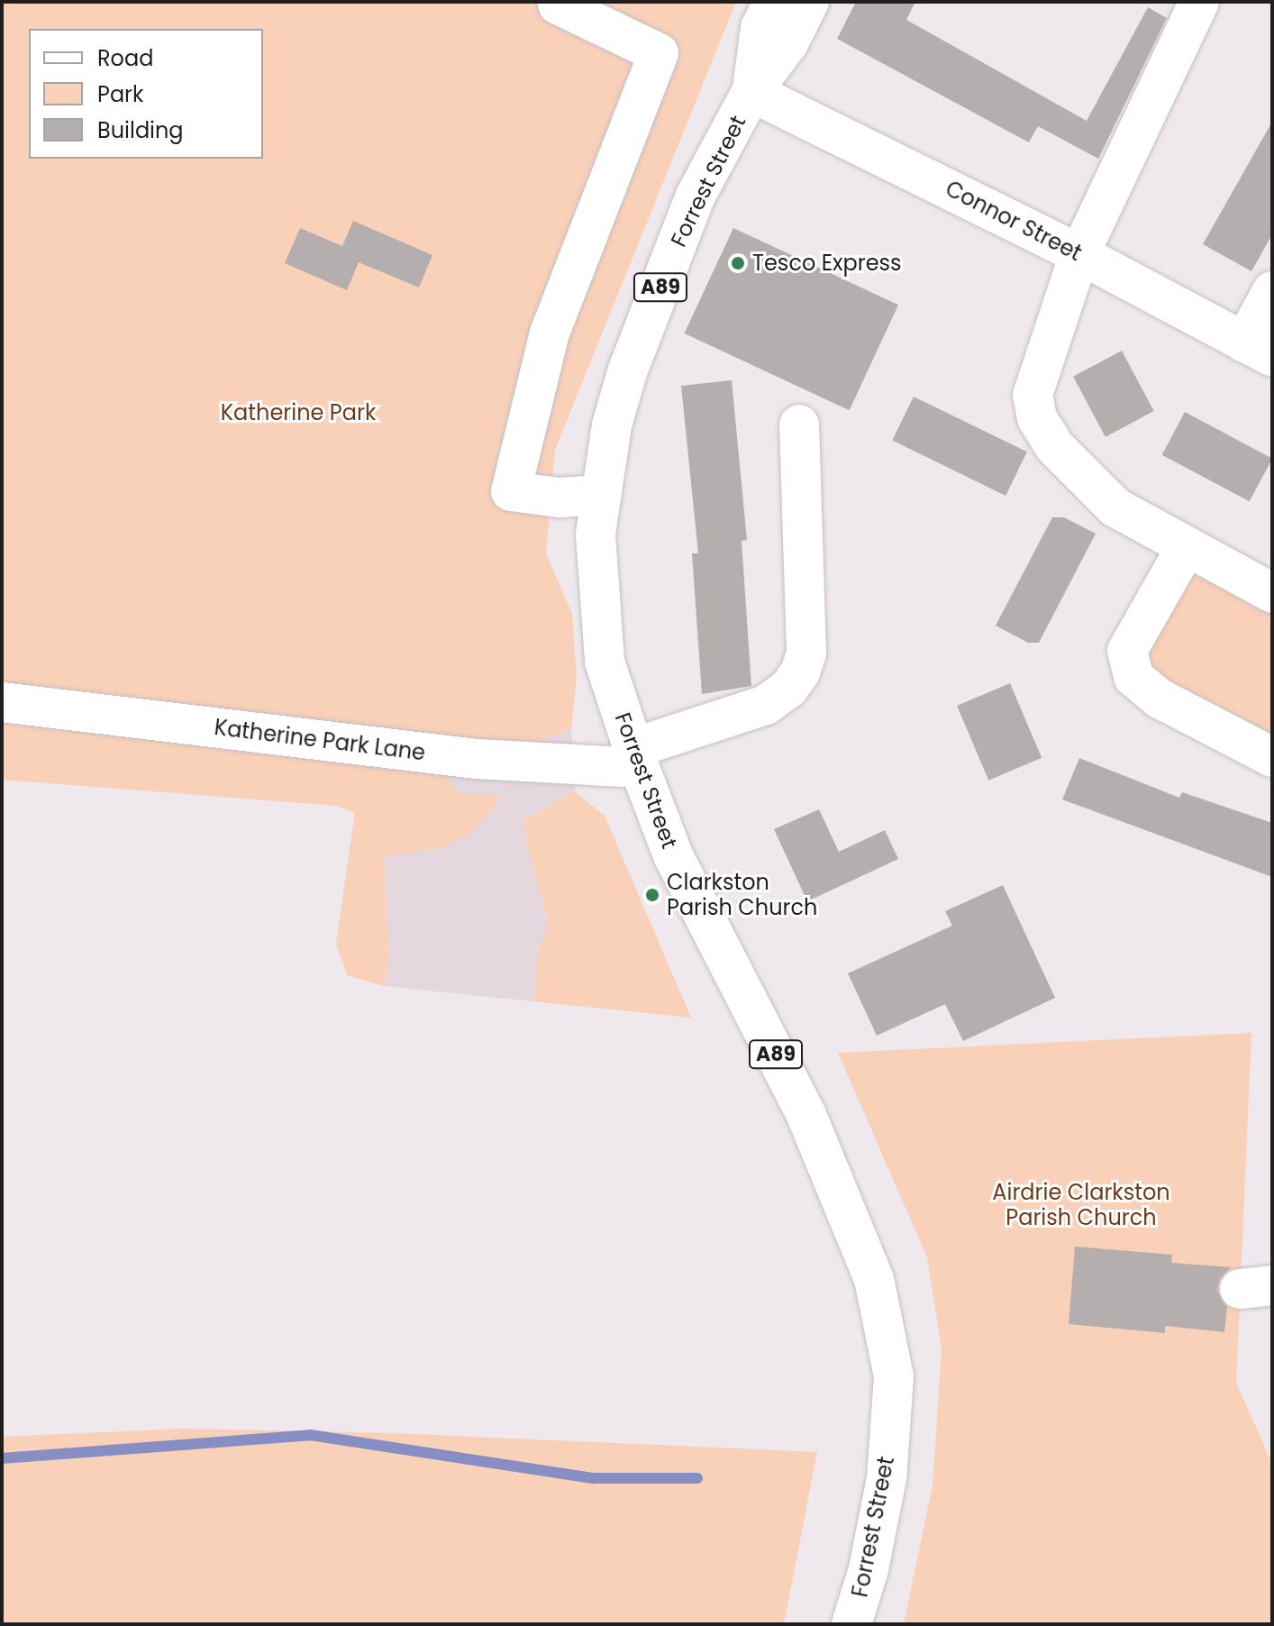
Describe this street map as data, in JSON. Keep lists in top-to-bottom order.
{
  "streets": {
    "main road": [
      "Forrest Street",
      "Connor Street",
      "A89",
      "Katherine Park Lane"
    ]
  },
  "crossings": [
    ["Forrest Street", "Connor Street"],
    ["Forrest Street", "Katherine Park Lane"]
  ],
  "parks": ["Katherine Park", "Airdrie Clarkston Parish Church"],
  "places": ["Tesco Express", "Clarkston Parish Church"],
  "legend": ["Road", "Park", "Building"]
}
